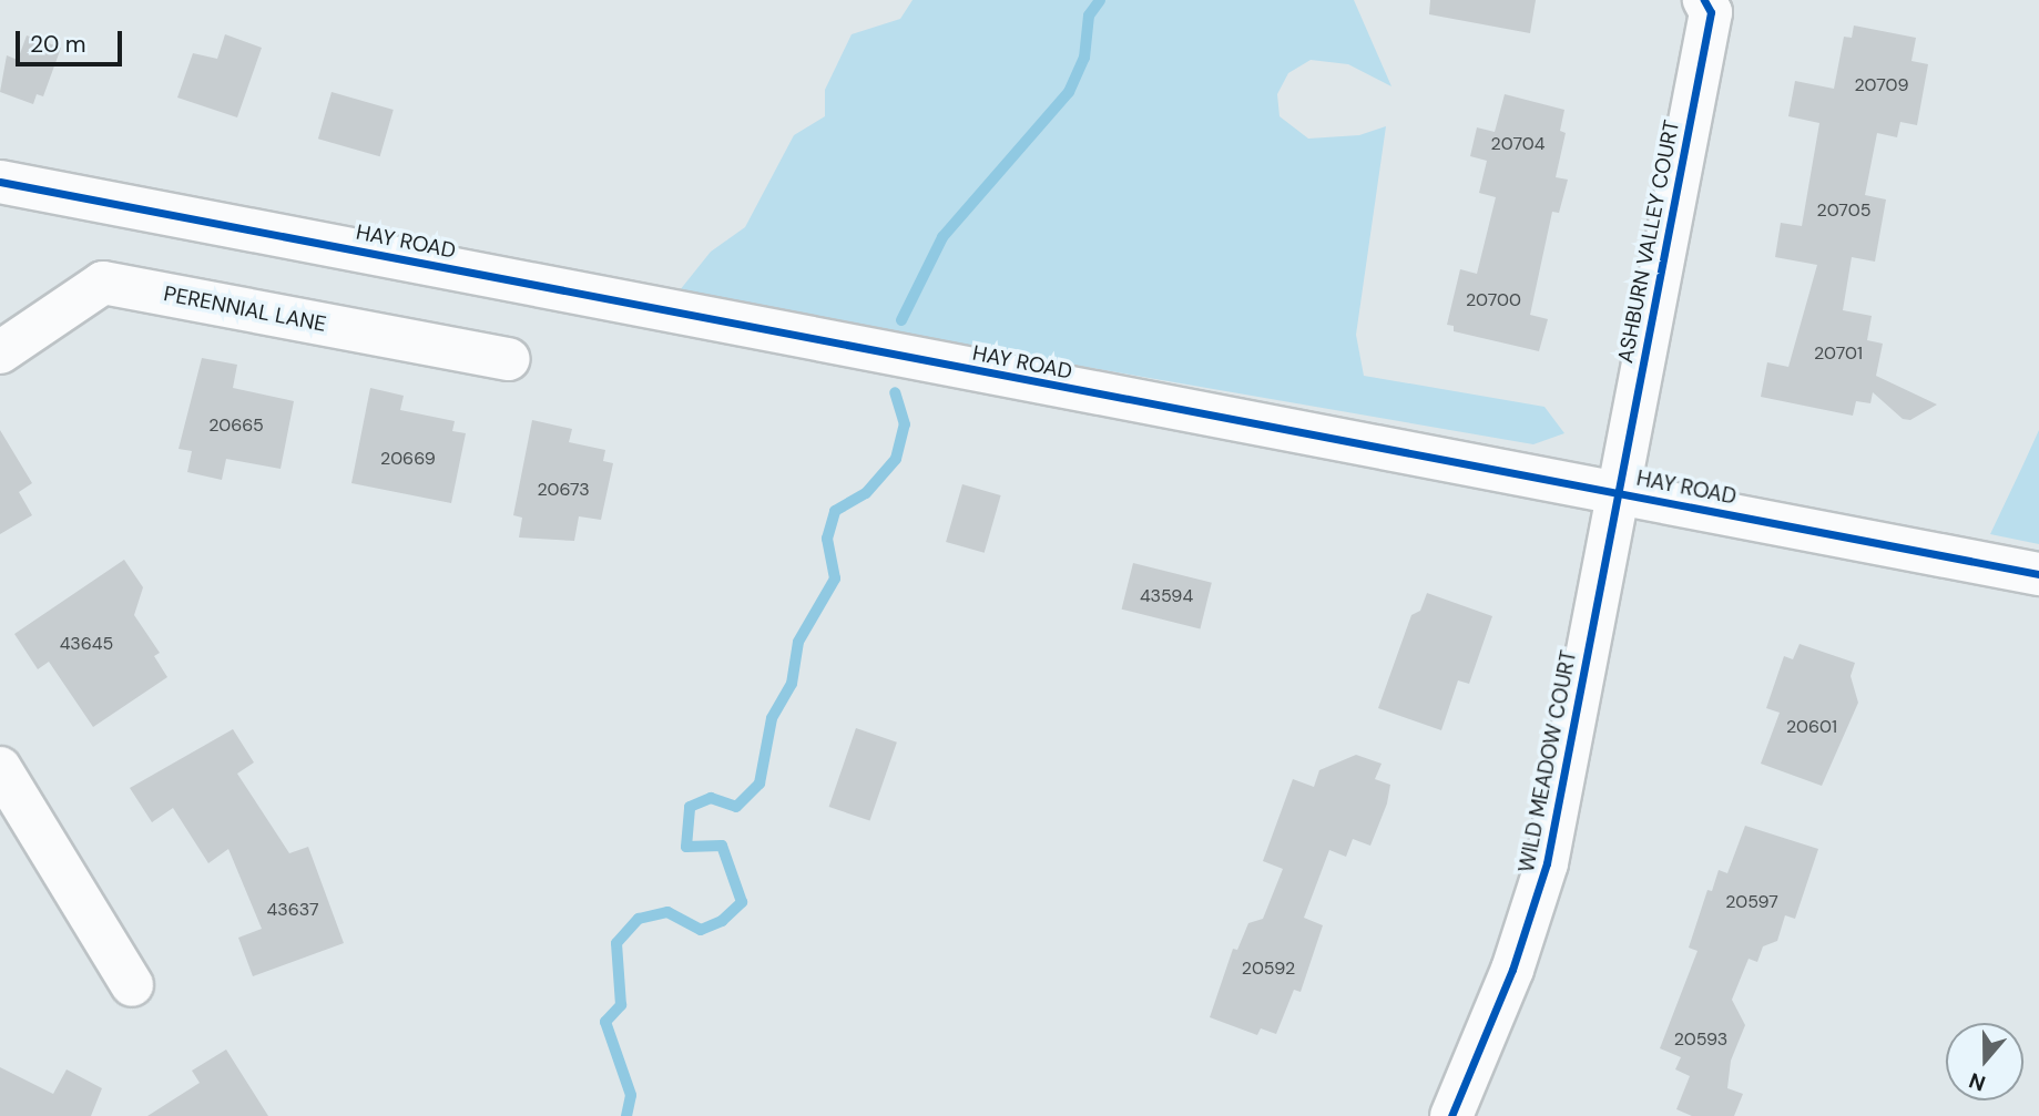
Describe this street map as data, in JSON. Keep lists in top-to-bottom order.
{
  "streets": {
    "street": [
      "HAY ROAD",
      "ASHBURN VALLEY COURT",
      "PERENNIAL LANE",
      "WILD MEADOW COURT"
    ]
  },
  "crossings": [
    ["HAY ROAD", "ASHBURN VALLEY COURT"],
    ["HAY ROAD", "WILD MEADOW COURT"],
    ["ASHBURN VALLEY COURT", "WILD MEADOW COURT"]
  ],
  "house_numbers": [
    "20709",
    "20704",
    "20705",
    "20700",
    "20701",
    "20665",
    "20669",
    "20673",
    "43594",
    "43645",
    "20601",
    "20597",
    "43637",
    "20592",
    "20593"
  ],
  "scale_bar": "20 m",
  "north": "bottom"
}
